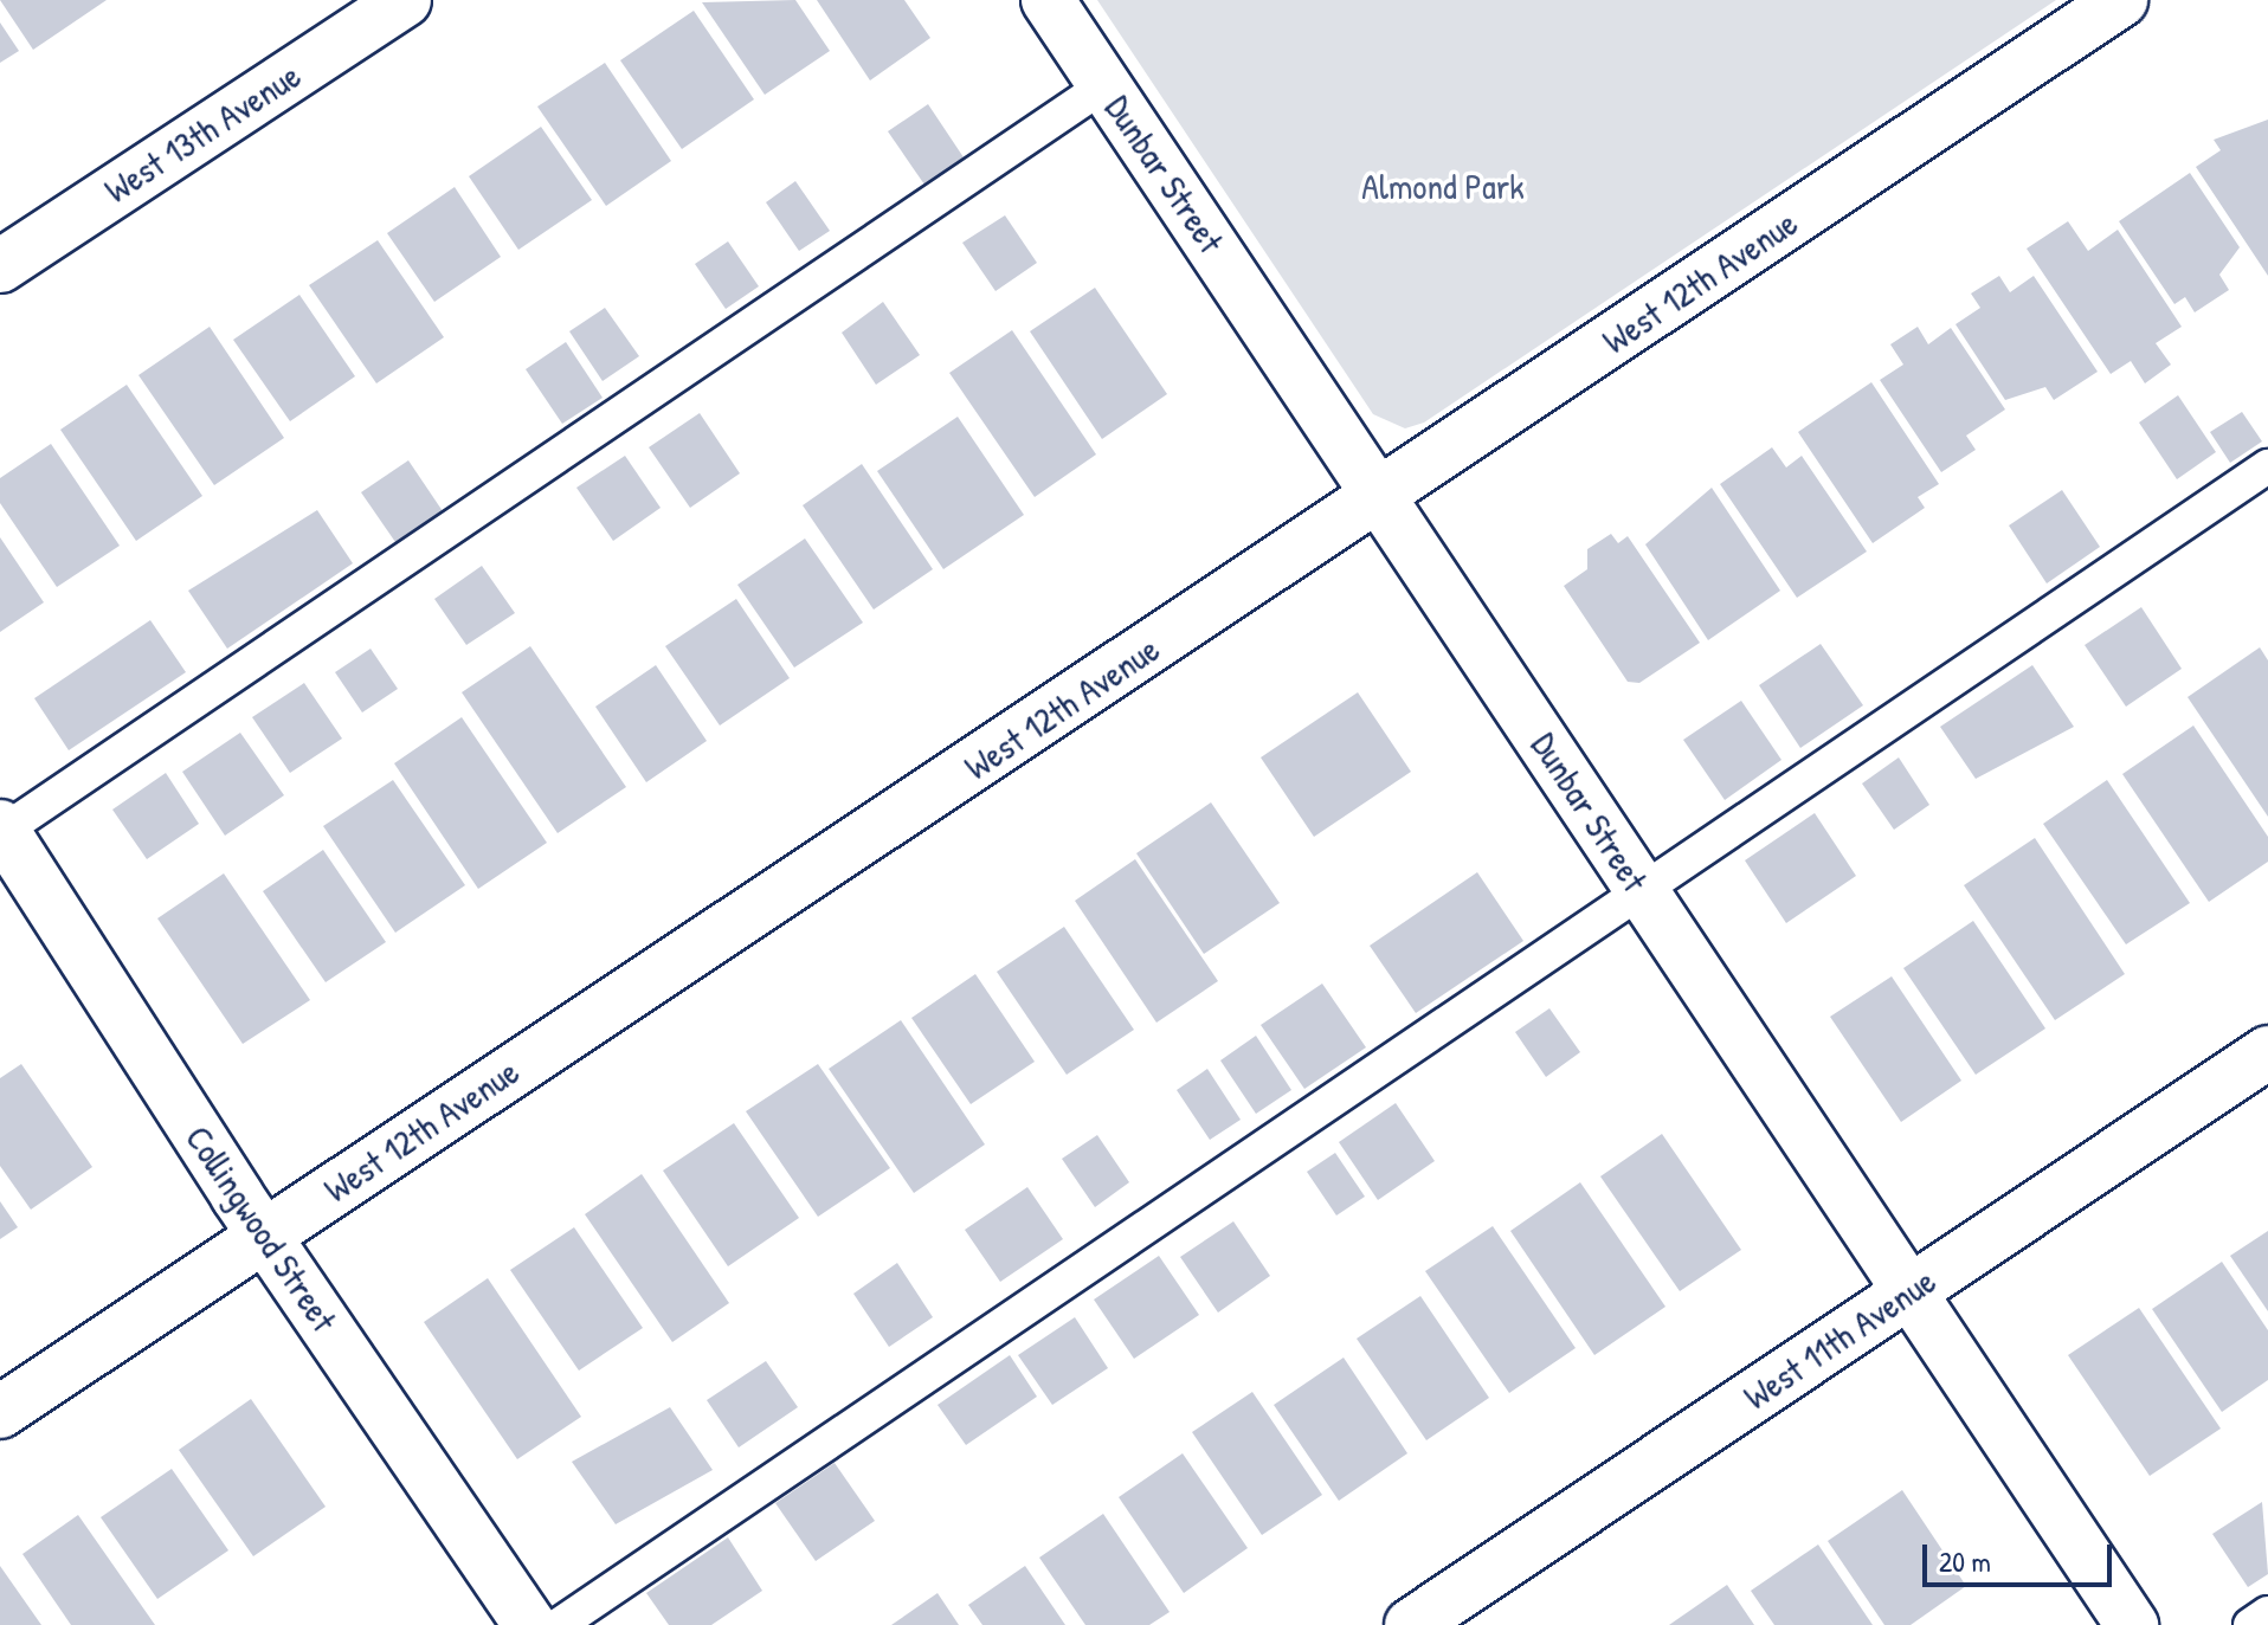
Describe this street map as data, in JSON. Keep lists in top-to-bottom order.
{
  "streets": {
    "street": [
      "West 13th Avenue",
      "Dunbar Street",
      "West 12th Avenue",
      "Collingwood Street",
      "West 11th Avenue"
    ]
  },
  "crossings": [
    ["Dunbar Street", "West 12th Avenue"],
    ["Dunbar Street", "West 11th Avenue"],
    ["West 12th Avenue", "Collingwood Street"]
  ],
  "parks": ["Almond Park"],
  "scale_bar": "20 m"
}
